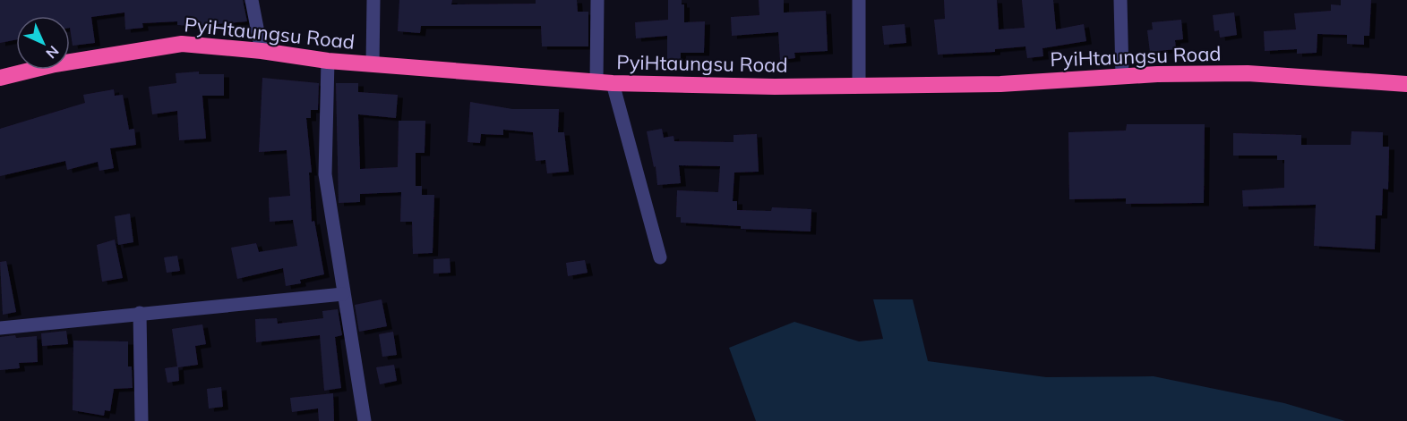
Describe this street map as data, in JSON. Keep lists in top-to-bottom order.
{
  "streets": {
    "highway": ["PyiHtaungsu Road"]
  },
  "north": "bottom right"
}
